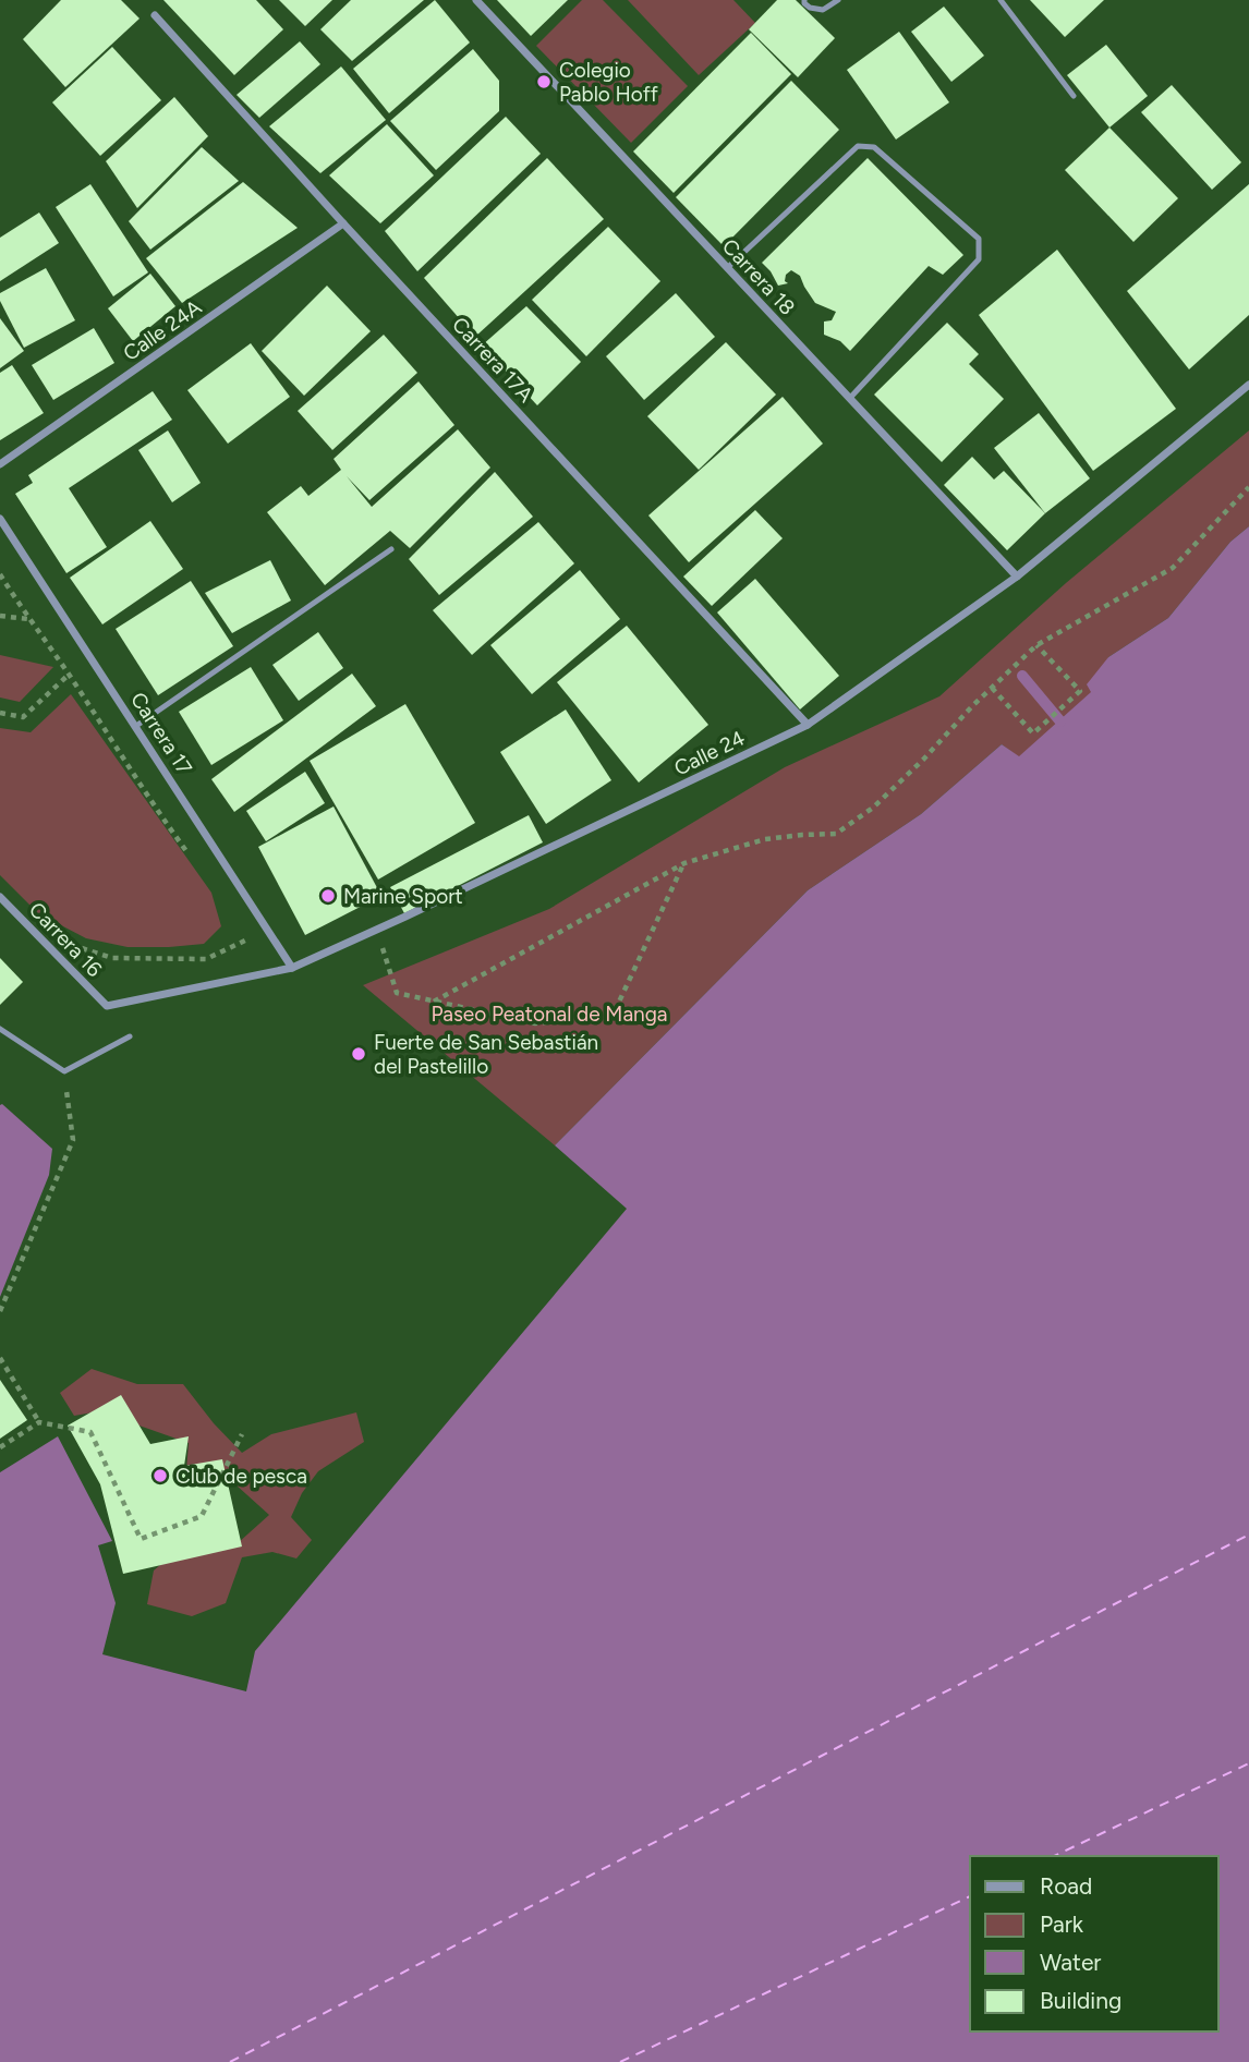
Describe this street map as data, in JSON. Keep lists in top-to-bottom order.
{
  "streets": {
    "street": [
      "Carrera 18",
      "Calle 24A",
      "Carrera 17A",
      "Carrera 17",
      "Calle 24",
      "Carrera 16"
    ]
  },
  "crossings": [
    ["Carrera 18", "Calle 24"],
    ["Calle 24A", "Carrera 17A"],
    ["Carrera 17A", "Calle 24"],
    ["Carrera 17", "Calle 24"],
    ["Calle 24", "Carrera 16"]
  ],
  "parks": ["Paseo Peatonal de Manga"],
  "places": [
    "Colegio Pablo Hoff",
    "Marine Sport",
    "Fuerte de San Sebastián del Pastelillo",
    "Club de pesca"
  ],
  "legend": [
    "Road",
    "Park",
    "Water",
    "Building"
  ]
}
